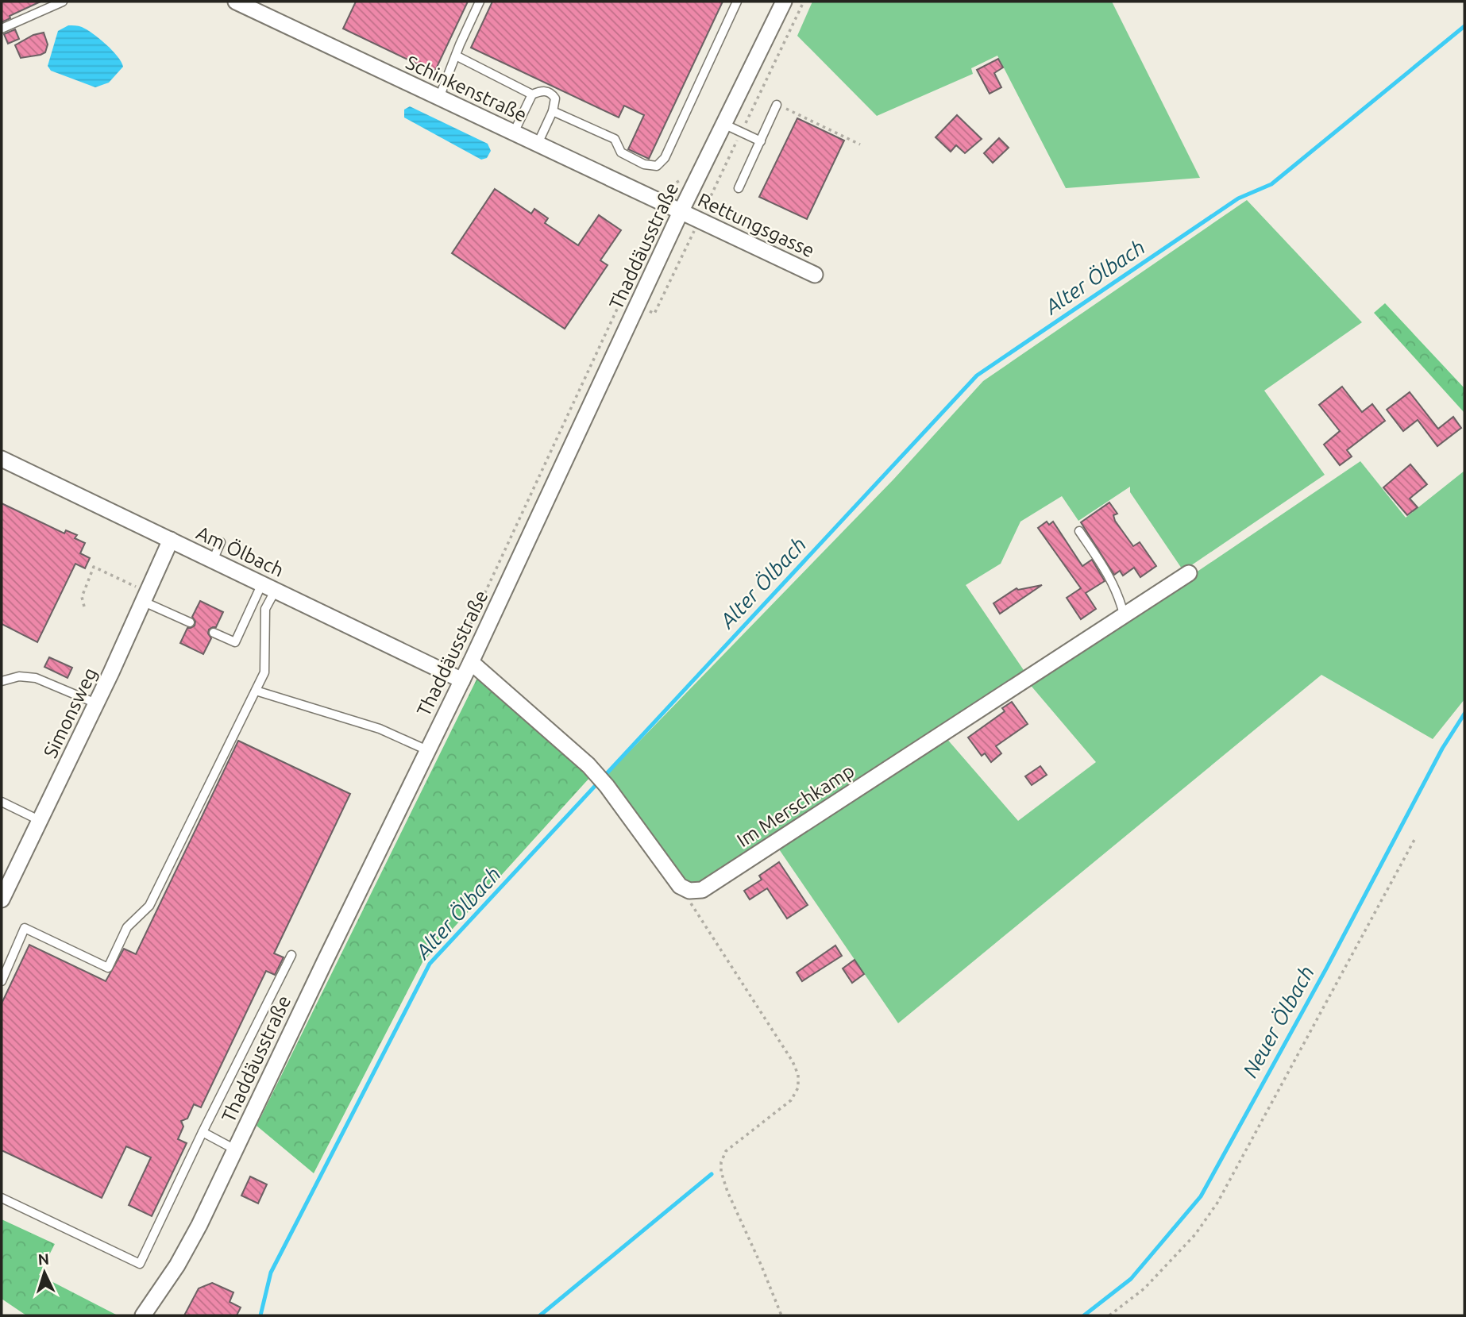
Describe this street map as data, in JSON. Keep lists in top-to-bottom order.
{
  "streets": {
    "street": [
      "Schinkenstraße",
      "Rettungsgasse",
      "Thaddäusstraße",
      "Am Ölbach",
      "Simonsweg",
      "Im Merschkamp"
    ]
  },
  "crossings": [
    ["Schinkenstraße", "Rettungsgasse"],
    ["Schinkenstraße", "Thaddäusstraße"],
    ["Rettungsgasse", "Thaddäusstraße"],
    ["Thaddäusstraße", "Am Ölbach"],
    ["Am Ölbach", "Simonsweg"]
  ],
  "water": ["Alter Ölbach", "Neuer Ölbach"],
  "north": "top"
}
